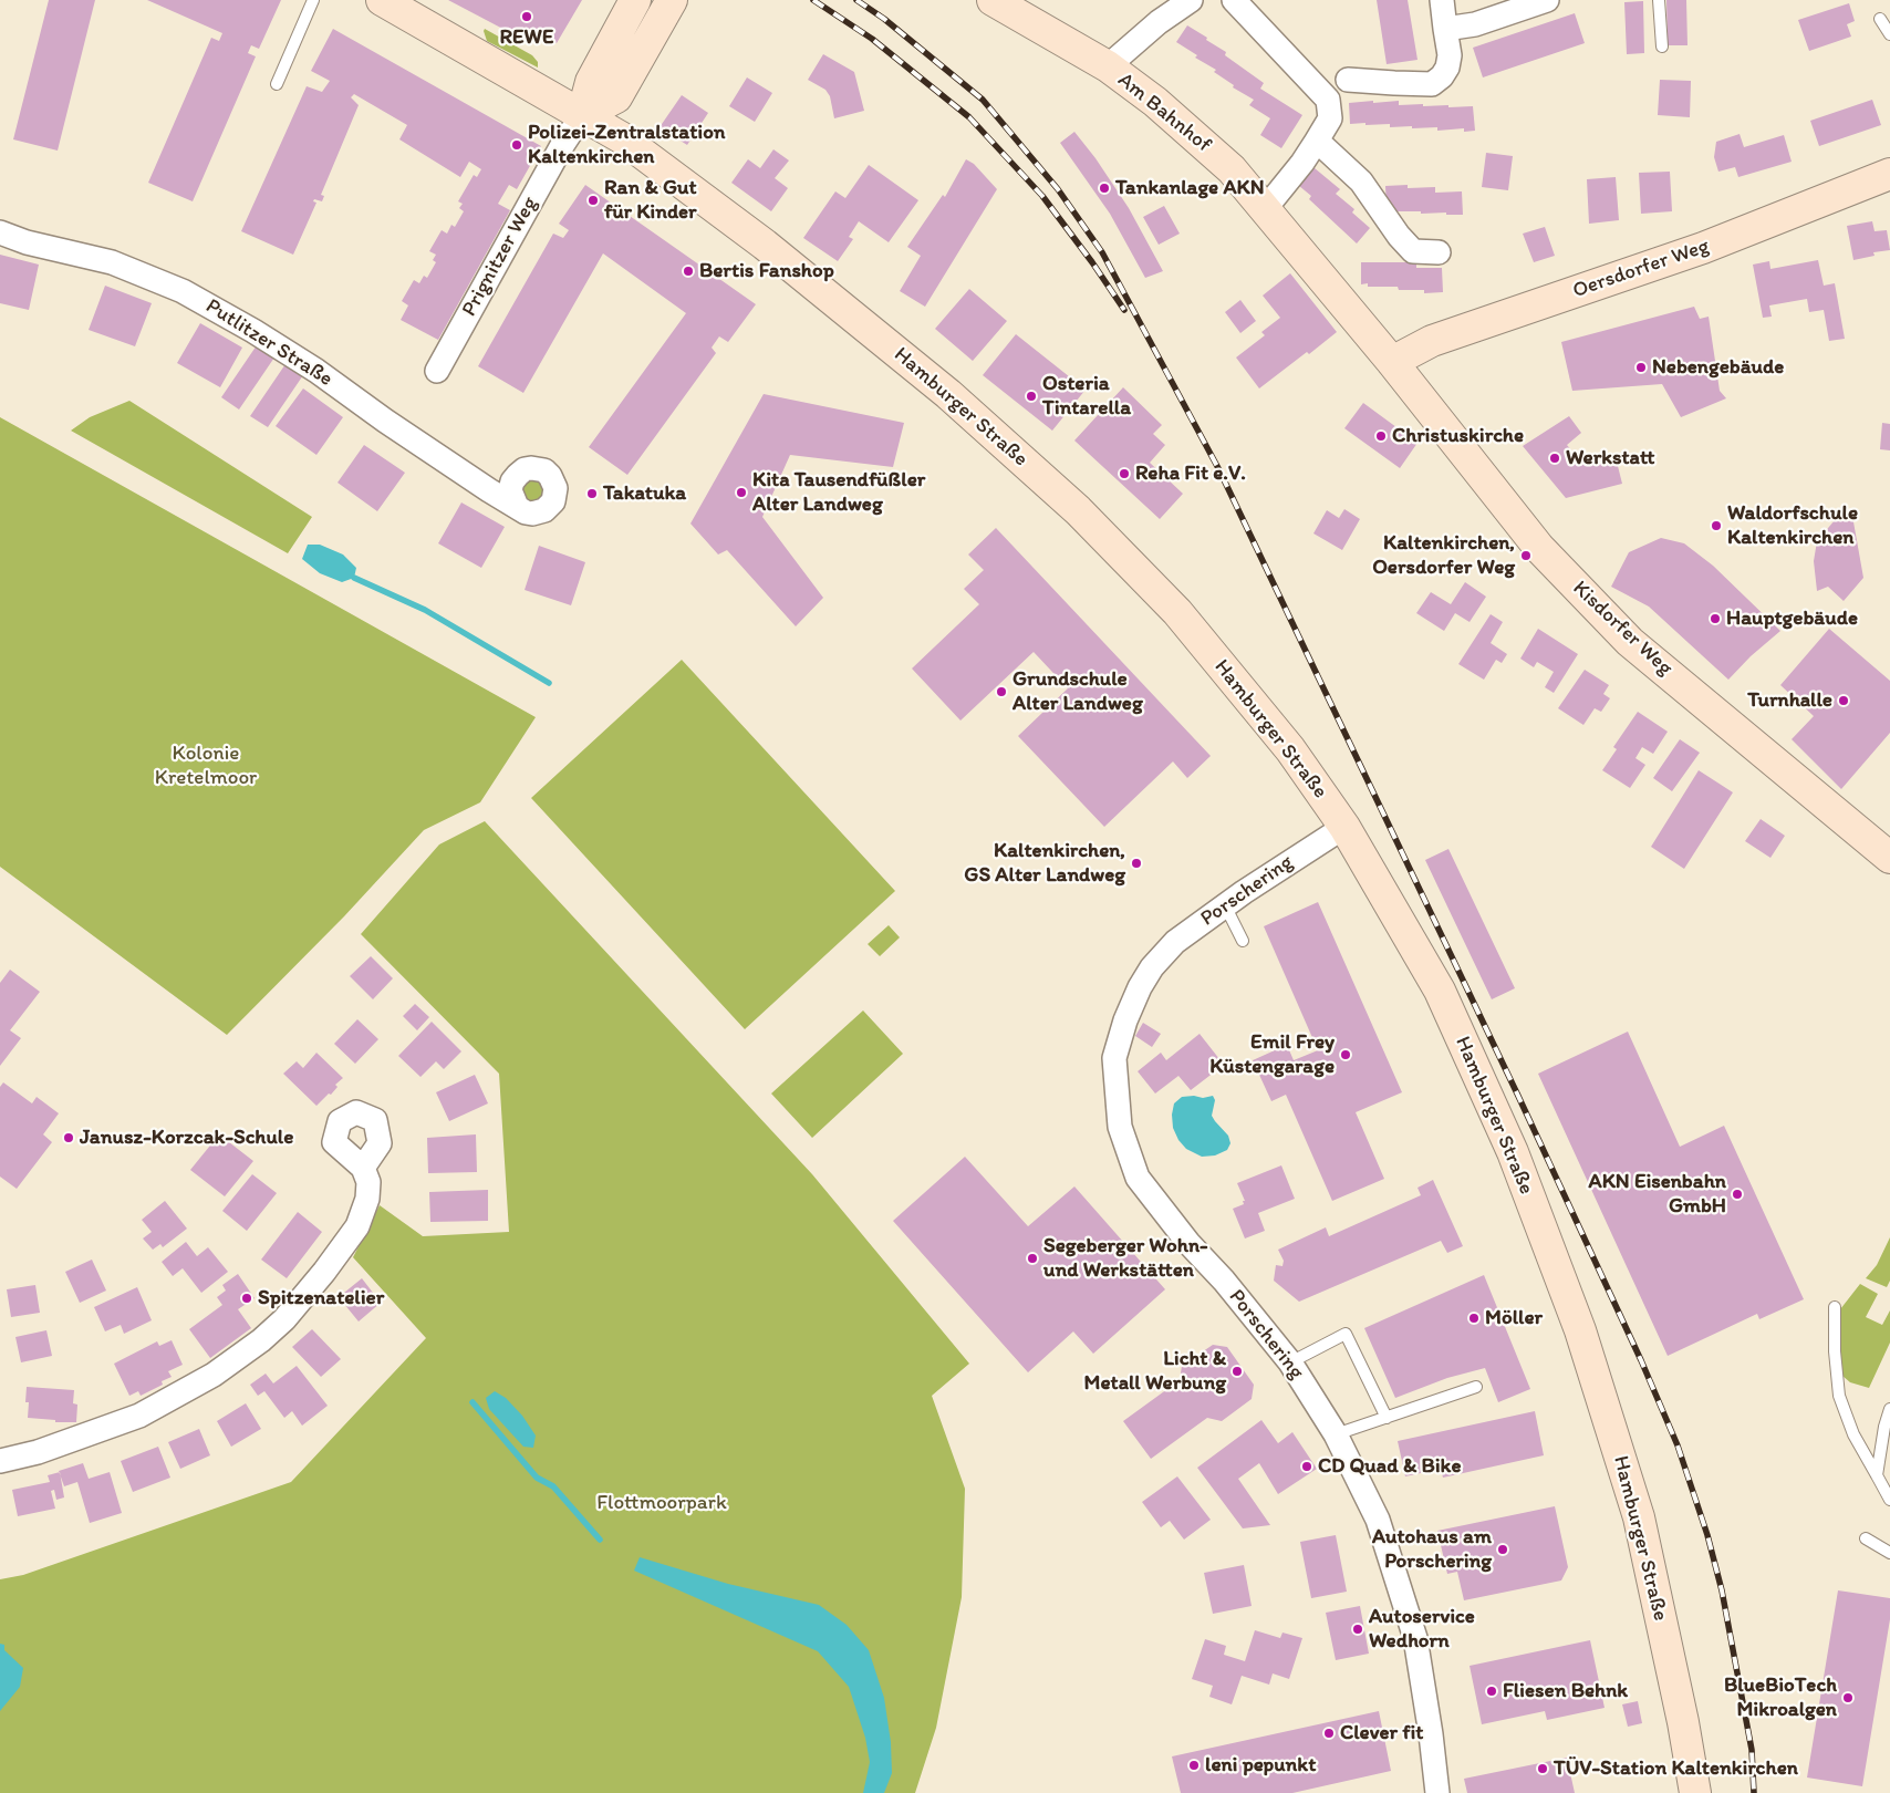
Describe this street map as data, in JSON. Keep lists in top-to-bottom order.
{
  "streets": {
    "main road": [
      "Am Bahnhof",
      "Oersdorfer Weg",
      "Hamburger Straße",
      "Kisdorfer Weg"
    ],
    "street": ["Prignitzer Weg", "Putlitzer Straße", "Porschering"]
  },
  "crossings": [
    ["Am Bahnhof", "Oersdorfer Weg"],
    ["Am Bahnhof", "Kisdorfer Weg"],
    ["Prignitzer Weg", "Hamburger Straße"],
    ["Oersdorfer Weg", "Kisdorfer Weg"],
    ["Hamburger Straße", "Porschering"]
  ],
  "parks": ["Kolonie Kretelmoor", "Flottmoorpark"],
  "places": [
    "REWE",
    "Polizei-Zentralstation Kaltenkirchen",
    "Tankanlage AKN",
    "Ran & Gut für Kinder",
    "Bertis Fanshop",
    "Nebengebäude",
    "Osteria Tintarella",
    "Christuskirche",
    "Werkstatt",
    "Reha Fit e.V.",
    "Kita Tausendfüßler Alter Landweg",
    "Takatuka",
    "Waldorfschule Kaltenkirchen",
    "Kaltenkirchen, Oersdorfer Weg",
    "Hauptgebäude",
    "Grundschule Alter Landweg",
    "Turnhalle",
    "Kaltenkirchen, GS Alter Landweg",
    "Emil Frey Küstengarage",
    "Janusz-Korzcak-Schule",
    "AKN Eisenbahn GmbH",
    "Segeberger Wohn- und Werkstätten",
    "Spitzenatelier",
    "Möller",
    "Licht & Metall Werbung",
    "CD Quad & Bike",
    "Autohaus am Porschering",
    "Autoservice Wedhorn",
    "Fliesen Behnk",
    "BlueBioTech Mikroalgen",
    "Clever fit",
    "leni pepunkt",
    "TÜV-Station Kaltenkirchen"
  ]
}
